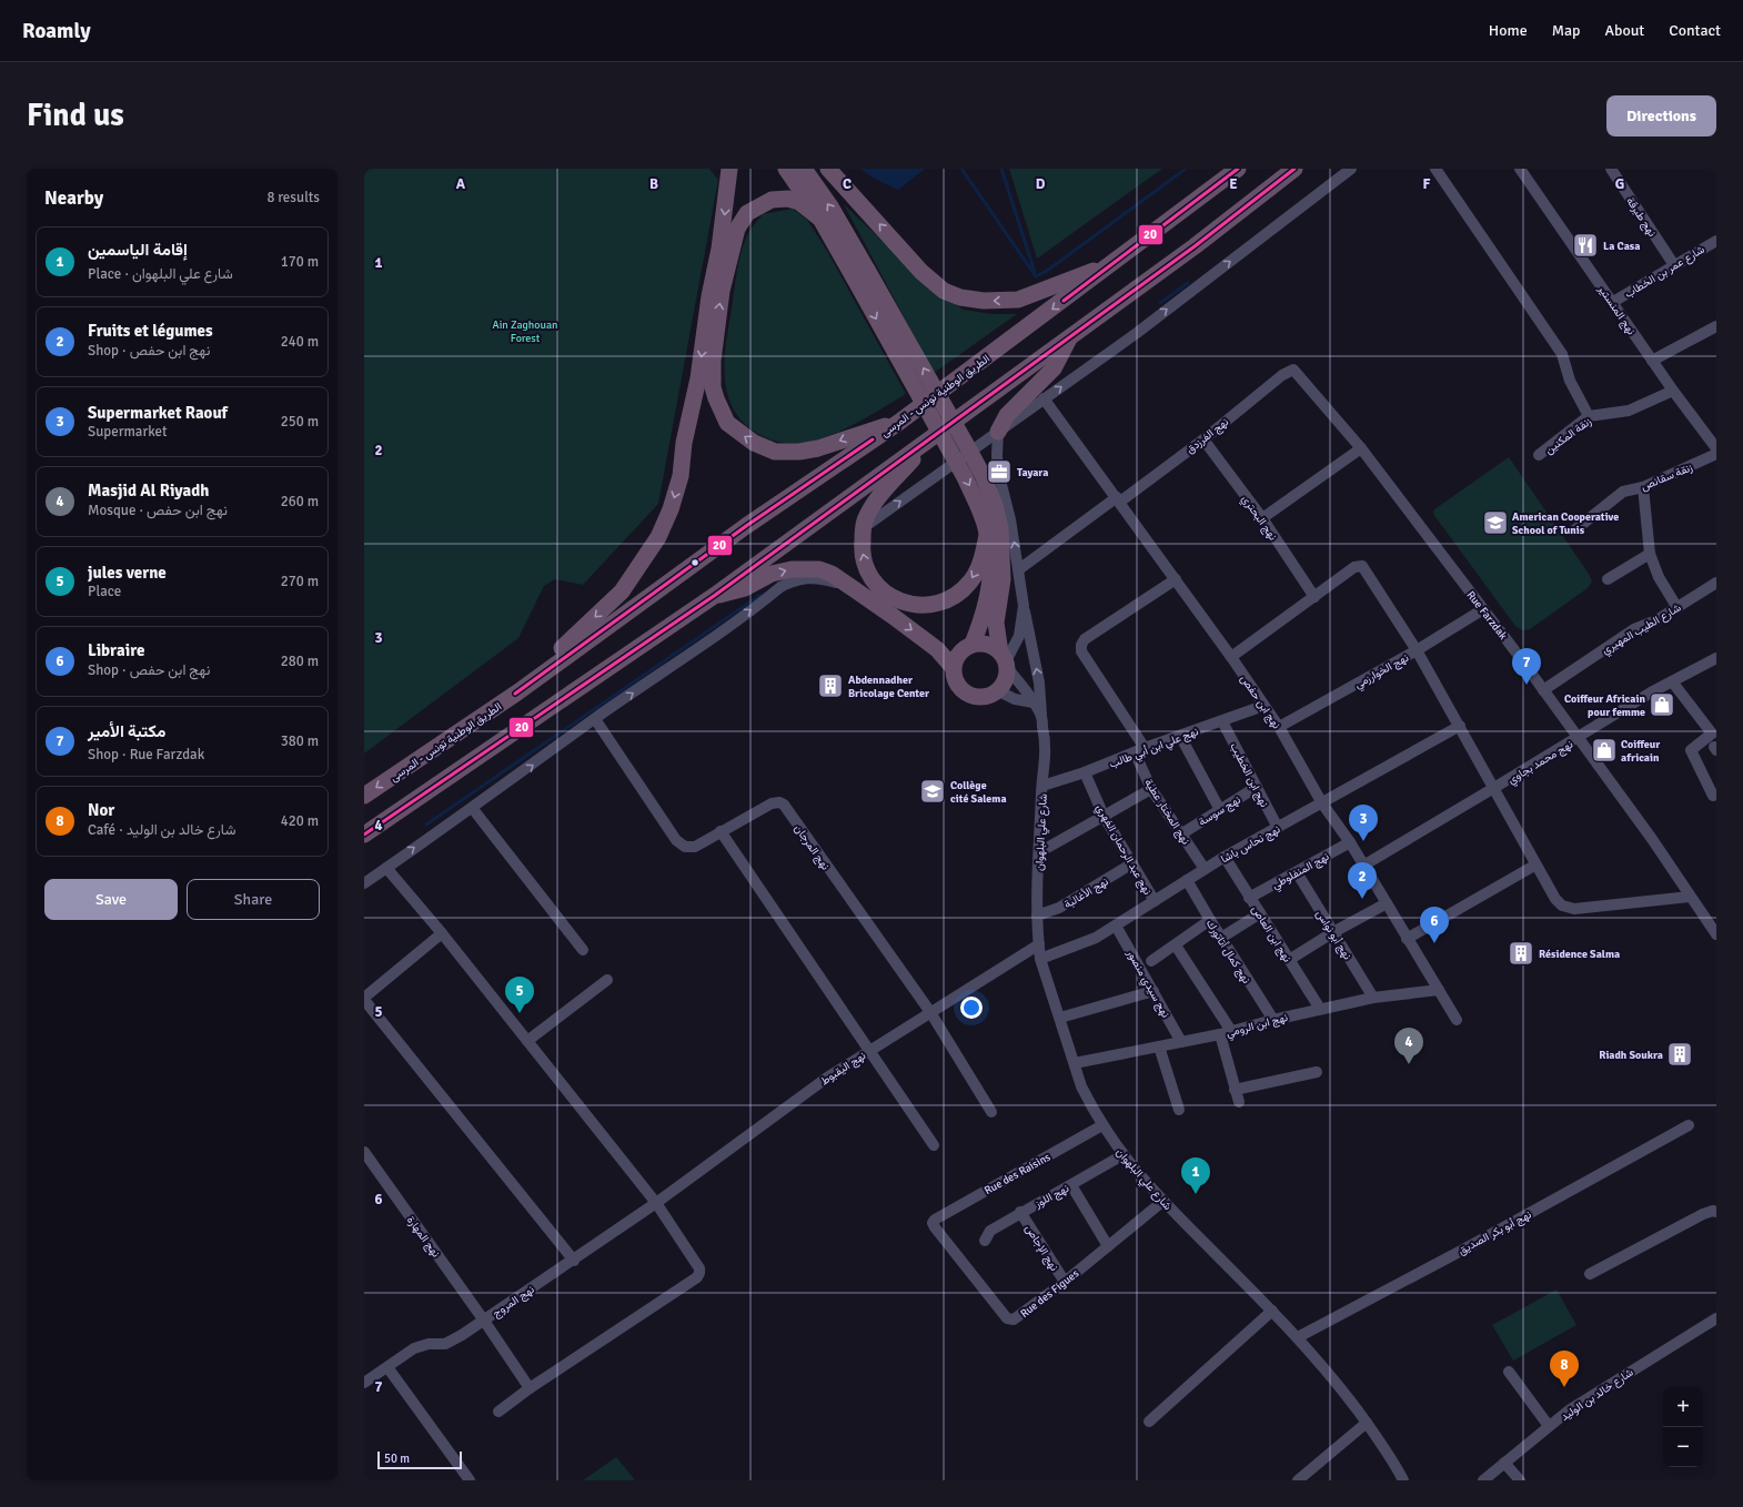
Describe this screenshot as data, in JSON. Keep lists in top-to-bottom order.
{
  "streets": {
    "highway": ["الطريق الوطنية تونس - المرسى"],
    "street": [
      "نهج طبرقة",
      "شارع عمر بن الخطاب",
      "نهج المنستير",
      "نهج الفرزدق",
      "زنقة المكنين",
      "زنقة سقانص",
      "نهج البحتري",
      "Rue Farzdak",
      "شارع الطيب المهيري",
      "نهج الخوارزمي",
      "نهج ابن حفص",
      "نهج علي ابن أبي طالب",
      "نهج محمد بجاوي",
      "نهج ابن الخطيب",
      "نهج سوسة",
      "نهج المختار عطية",
      "شارع علي البلهوان",
      "نهج نحاس باشا",
      "نهج المرجان",
      "نهج عبد الرحمان الفهري",
      "نهج المنفلوطي",
      "نهج الأغالبة",
      "نهج ابن العاص",
      "نهج أبو نواس",
      "نهج كمال أتاتورك",
      "نهج سيدي منصور",
      "نهج ابن الرومي",
      "نهج اليقبوط",
      "Rue des Raisins",
      "نهج اللوز",
      "نهج أبو بكر الصديق",
      "نهج المهارة",
      "نهج الإجاص",
      "Rue des Figues",
      "نهج المروج",
      "شارع خالد بن الوليد"
    ]
  },
  "crossings": [
    ["نهج طبرقة", "شارع عمر بن الخطاب"],
    ["شارع عمر بن الخطاب", "نهج المنستير"],
    ["نهج المنستير", "زنقة المكنين"],
    ["نهج الفرزدق", "نهج البحتري"],
    ["نهج الفرزدق", "Rue Farzdak"],
    ["نهج الفرزدق", "نهج ابن حفص"],
    ["Rue Farzdak", "شارع الطيب المهيري"],
    ["Rue Farzdak", "نهج الخوارزمي"],
    ["Rue Farzdak", "نهج محمد بجاوي"],
    ["نهج الخوارزمي", "نهج ابن حفص"],
    ["نهج ابن حفص", "نهج علي ابن أبي طالب"],
    ["نهج ابن حفص", "نهج محمد بجاوي"],
    ["نهج ابن حفص", "نهج المختار عطية"],
    ["نهج ابن حفص", "نهج نحاس باشا"],
    ["نهج ابن حفص", "نهج المنفلوطي"],
    ["نهج ابن حفص", "نهج ابن الرومي"],
    ["نهج علي ابن أبي طالب", "نهج ابن الخطيب"],
    ["نهج علي ابن أبي طالب", "نهج المختار عطية"],
    ["نهج علي ابن أبي طالب", "شارع علي البلهوان"],
    ["نهج علي ابن أبي طالب", "نهج عبد الرحمان الفهري"],
    ["نهج ابن الخطيب", "نهج سوسة"],
    ["نهج ابن الخطيب", "نهج نحاس باشا"],
    ["نهج سوسة", "نهج المختار عطية"],
    ["نهج المختار عطية", "نهج نحاس باشا"],
    ["شارع علي البلهوان", "نهج نحاس باشا"],
    ["شارع علي البلهوان", "نهج الأغالبة"],
    ["شارع علي البلهوان", "نهج ابن الرومي"],
    ["شارع علي البلهوان", "نهج اليقبوط"],
    ["شارع علي البلهوان", "Rue des Raisins"],
    ["شارع علي البلهوان", "نهج اللوز"],
    ["شارع علي البلهوان", "نهج أبو بكر الصديق"],
    ["شارع علي البلهوان", "Rue des Figues"],
    ["نهج نحاس باشا", "نهج عبد الرحمان الفهري"],
    ["نهج نحاس باشا", "نهج ابن العاص"],
    ["نهج نحاس باشا", "نهج كمال أتاتورك"],
    ["نهج نحاس باشا", "نهج سيدي منصور"],
    ["نهج المرجان", "نهج اليقبوط"],
    ["نهج عبد الرحمان الفهري", "نهج الأغالبة"],
    ["نهج المنفلوطي", "نهج ابن العاص"],
    ["نهج المنفلوطي", "نهج أبو نواس"],
    ["نهج ابن العاص", "نهج ابن الرومي"],
    ["نهج أبو نواس", "نهج ابن الرومي"],
    ["نهج كمال أتاتورك", "نهج ابن الرومي"],
    ["نهج سيدي منصور", "نهج ابن الرومي"],
    ["نهج اليقبوط", "نهج المروج"],
    ["Rue des Raisins", "Rue des Figues"],
    ["نهج اللوز", "نهج الإجاص"],
    ["نهج المهارة", "نهج المروج"],
    ["نهج الإجاص", "Rue des Figues"]
  ],
  "parks": ["Ain Zaghouan Forest"],
  "places": {
    "restaurant": ["La Casa"],
    "office": ["Tayara"],
    "school or university": ["American Cooperative School of Tunis", "Collège cité Salema"],
    "building": ["Abdennadher Bricolage Center", "Résidence Salma", "Riadh Soukra"],
    "shop": ["Coiffeur Africain pour femme", "Coiffeur africain"]
  },
  "lines": ["transit line 20"],
  "scale_bar": "50 m",
  "page": {
    "header": "Roamly",
    "nav": [
      "Home",
      "Map",
      "About",
      "Contact"
    ],
    "buttons": [
      "Directions",
      ["Save", "Share"]
    ],
    "title": "Find us",
    "heading": ["Nearby", "8 results"],
    "list": [
      {
        "mark": "1",
        "name": "إقامة الياسمين",
        "note": "Place · شارع علي البلهوان",
        "value": "170 m"
      },
      {
        "mark": "2",
        "name": "Fruits et légumes",
        "note": "Shop · نهج ابن حفص",
        "value": "240 m"
      },
      {
        "mark": "3",
        "name": "Supermarket Raouf",
        "note": "Supermarket",
        "value": "250 m"
      },
      {
        "mark": "4",
        "name": "Masjid Al Riyadh",
        "note": "Mosque · نهج ابن حفص",
        "value": "260 m"
      },
      {
        "mark": "5",
        "name": "jules verne",
        "note": "Place",
        "value": "270 m"
      },
      {
        "mark": "6",
        "name": "Libraire",
        "note": "Shop · نهج ابن حفص",
        "value": "280 m"
      },
      {
        "mark": "7",
        "name": "مكتبة الأمير",
        "note": "Shop · Rue Farzdak",
        "value": "380 m"
      },
      {
        "mark": "8",
        "name": "Nor",
        "note": "Café · شارع خالد بن الوليد",
        "value": "420 m"
      }
    ],
    "pins": [
      "7",
      "3",
      "2",
      "6",
      "5",
      "4",
      "1",
      "8"
    ],
    "map_buttons": ["+", "−"],
    "scale": "50 m"
  },
  "grid": {
    "columns": [
      "A",
      "B",
      "C",
      "D",
      "E",
      "F",
      "G"
    ],
    "rows": [
      "1",
      "2",
      "3",
      "4",
      "5",
      "6",
      "7"
    ]
  }
}
